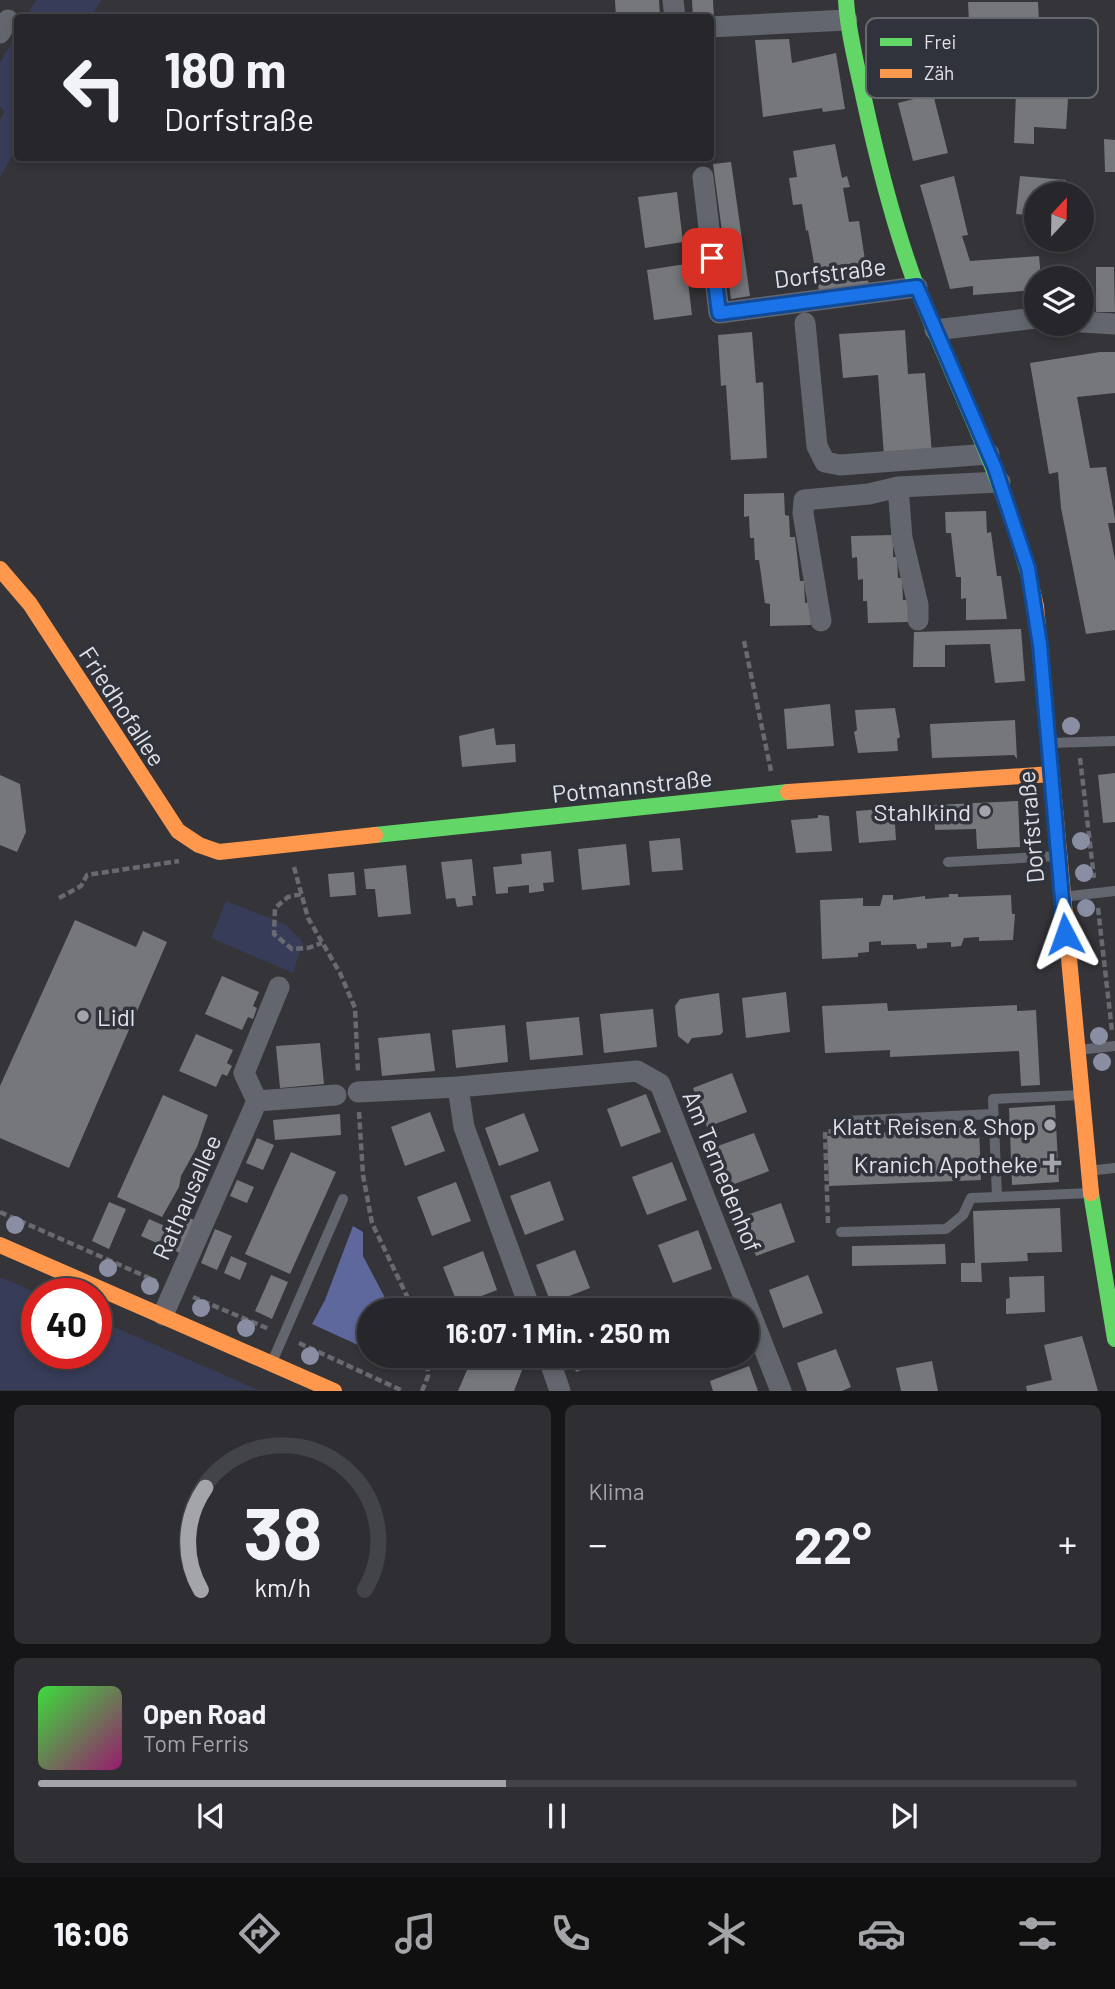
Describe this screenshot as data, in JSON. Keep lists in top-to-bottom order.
{
  "streets": {
    "street": [
      "Dorfstraße",
      "Friedhofallee",
      "Potmannstraße",
      "Am Ternedenhof",
      "Rathausallee"
    ]
  },
  "crossings": [
    ["Dorfstraße", "Potmannstraße"],
    ["Friedhofallee", "Potmannstraße"]
  ],
  "places": {
    "other": ["Stahlkind", "Lidl", "Klatt Reisen & Shop"],
    "health": ["Kranich Apotheke"]
  },
  "legend": ["Frei", "Zäh"],
  "north": "top",
  "page": {
    "turn": ["180 m", "Dorfstraße"],
    "limit": "40",
    "trip": "16:07 · 1 Min. · 250 m",
    "tile": "Klima",
    "heat": ["−", "22°", "+"],
    "song": ["Open Road", "Tom Ferris"],
    "tabs": "16:06",
    "gauge": ["38", "km/h"]
  }
}
